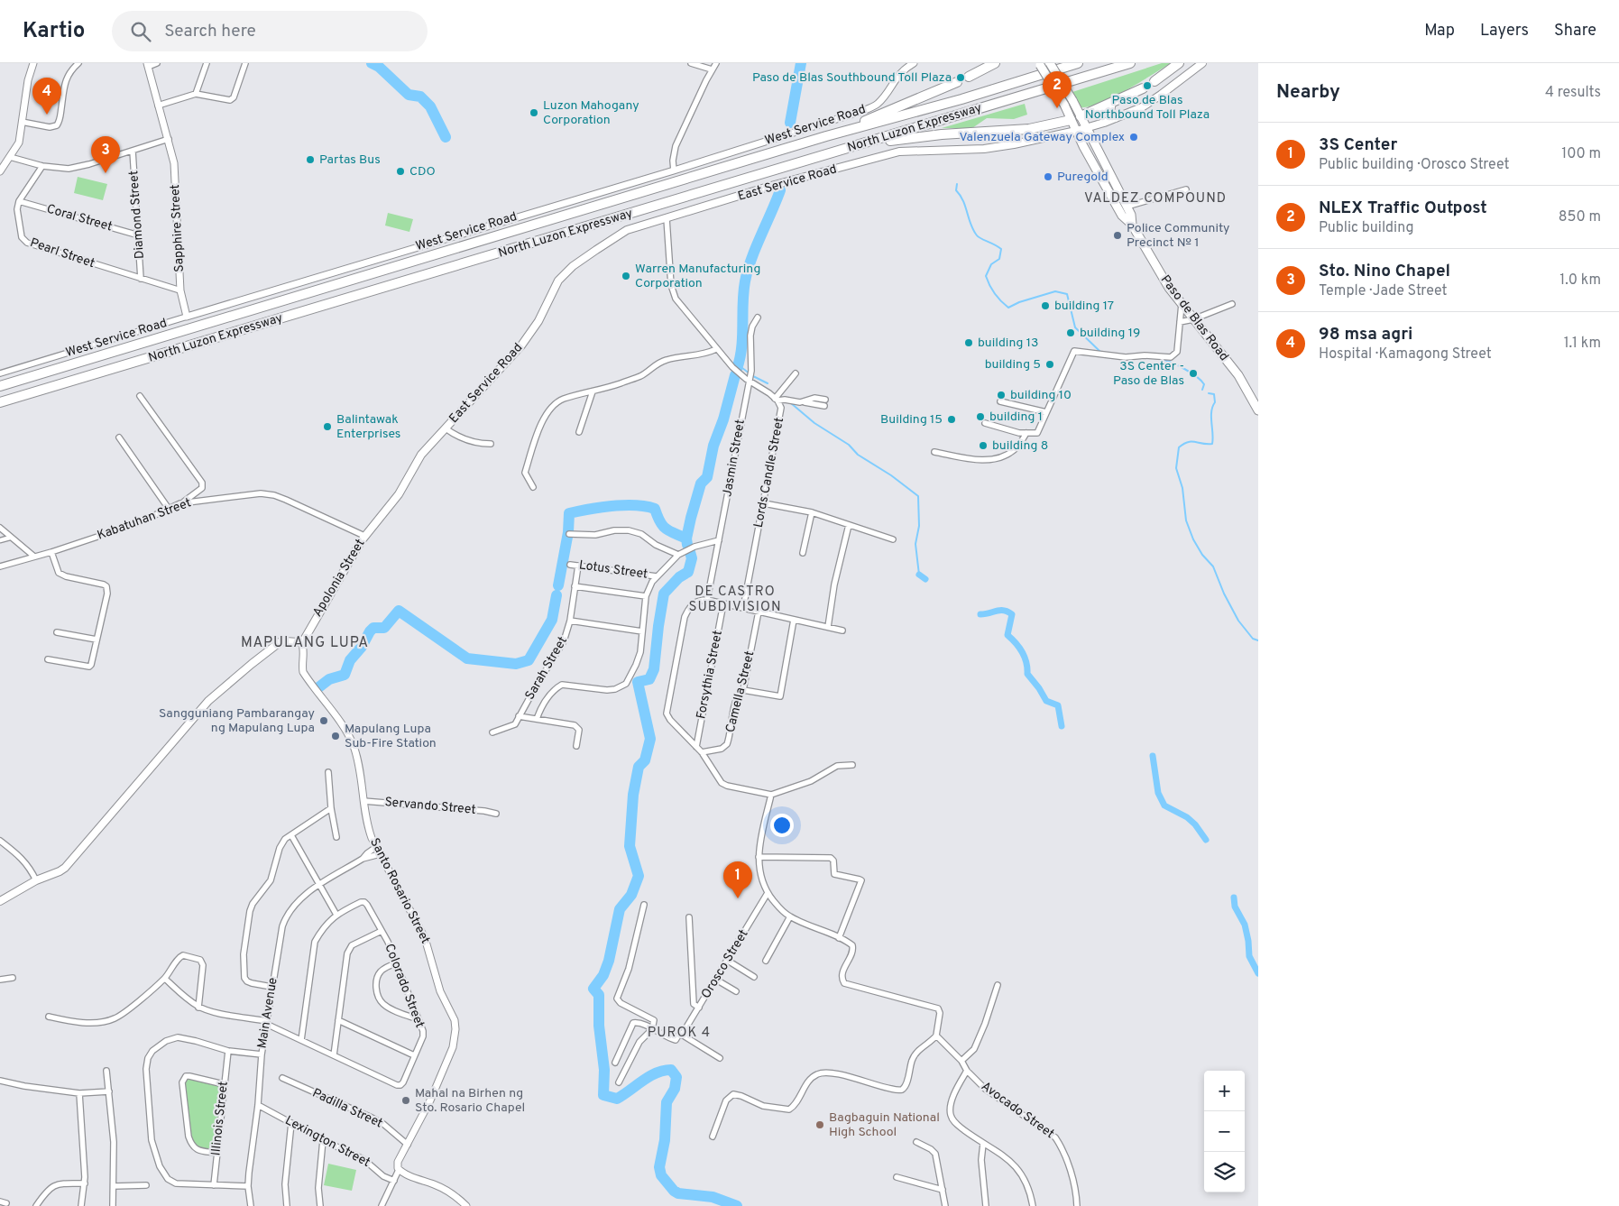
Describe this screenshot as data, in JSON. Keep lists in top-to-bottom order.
{
  "streets": {
    "highway": ["North Luzon Expressway"],
    "main road": ["East Service Road", "Paso de Blas Road", "Apolonia Street"],
    "street": [
      "West Service Road",
      "Diamond Street",
      "Coral Street",
      "Sapphire Street",
      "Pearl Street",
      "Jasmin Street",
      "Lords Candle Street",
      "Kabatuhan Street",
      "Lotus Street",
      "Sarah Street",
      "Forsythia Street",
      "Camella Street",
      "Servando Street",
      "Santo Rosario Street",
      "Orosco Street",
      "Colorado Street",
      "Main Avenue",
      "Padilla Street",
      "Avocado Street",
      "Illinois Street",
      "Lexington Street"
    ]
  },
  "crossings": [
    ["West Service Road", "Sapphire Street"],
    ["East Service Road", "Paso de Blas Road"],
    ["East Service Road", "Lords Candle Street"],
    ["East Service Road", "Apolonia Street"],
    ["Diamond Street", "Coral Street"],
    ["Diamond Street", "Pearl Street"],
    ["Coral Street", "Pearl Street"],
    ["Sapphire Street", "Pearl Street"],
    ["Jasmin Street", "Lords Candle Street"],
    ["Kabatuhan Street", "Apolonia Street"],
    ["Lotus Street", "Sarah Street"],
    ["Apolonia Street", "Santo Rosario Street"],
    ["Servando Street", "Santo Rosario Street"],
    ["Santo Rosario Street", "Main Avenue"],
    ["Santo Rosario Street", "Padilla Street"],
    ["Colorado Street", "Main Avenue"],
    ["Main Avenue", "Lexington Street"]
  ],
  "districts": [
    "VALDEZ COMPOUND",
    "DE CASTRO SUBDIVISION",
    "MAPULANG LUPA",
    "PUROK 4"
  ],
  "places": [
    "Paso de Blas Southbound Toll Plaza",
    "Paso de Blas Northbound Toll Plaza",
    "Luzon Mahogany Corporation",
    "Valenzuela Gateway Complex",
    "Partas Bus",
    "CDO",
    "Puregold",
    "Police Community Precinct № 1",
    "Warren Manufacturing Corporation",
    "building 17",
    "building 19",
    "building 13",
    "building 5",
    "3S Center - Paso de Blas",
    "building 10",
    "building 1",
    "Building 15",
    "Balintawak Enterprises",
    "building 8",
    "Sangguniang Pambarangay ng Mapulang Lupa",
    "Mapulang Lupa Sub-Fire Station",
    "Mahal na Birhen ng Sto. Rosario Chapel",
    "Bagbaguin National High School"
  ],
  "page": {
    "header": "Kartio",
    "search": "Search here",
    "nav": ["Map", "Layers", "Share"],
    "heading": ["Nearby", "4 results"],
    "pins": [
      "2",
      "4",
      "3",
      "1"
    ],
    "list": [
      {
        "mark": "1",
        "name": "3S Center",
        "note": "Public building · Orosco Street",
        "value": "100 m"
      },
      {
        "mark": "2",
        "name": "NLEX Traffic Outpost",
        "note": "Public building",
        "value": "850 m"
      },
      {
        "mark": "3",
        "name": "Sto. Nino Chapel",
        "note": "Temple · Jade Street",
        "value": "1.0 km"
      },
      {
        "mark": "4",
        "name": "98 msa agri",
        "note": "Hospital · Kamagong Street",
        "value": "1.1 km"
      }
    ],
    "map_buttons": ["+", "−"]
  }
}
